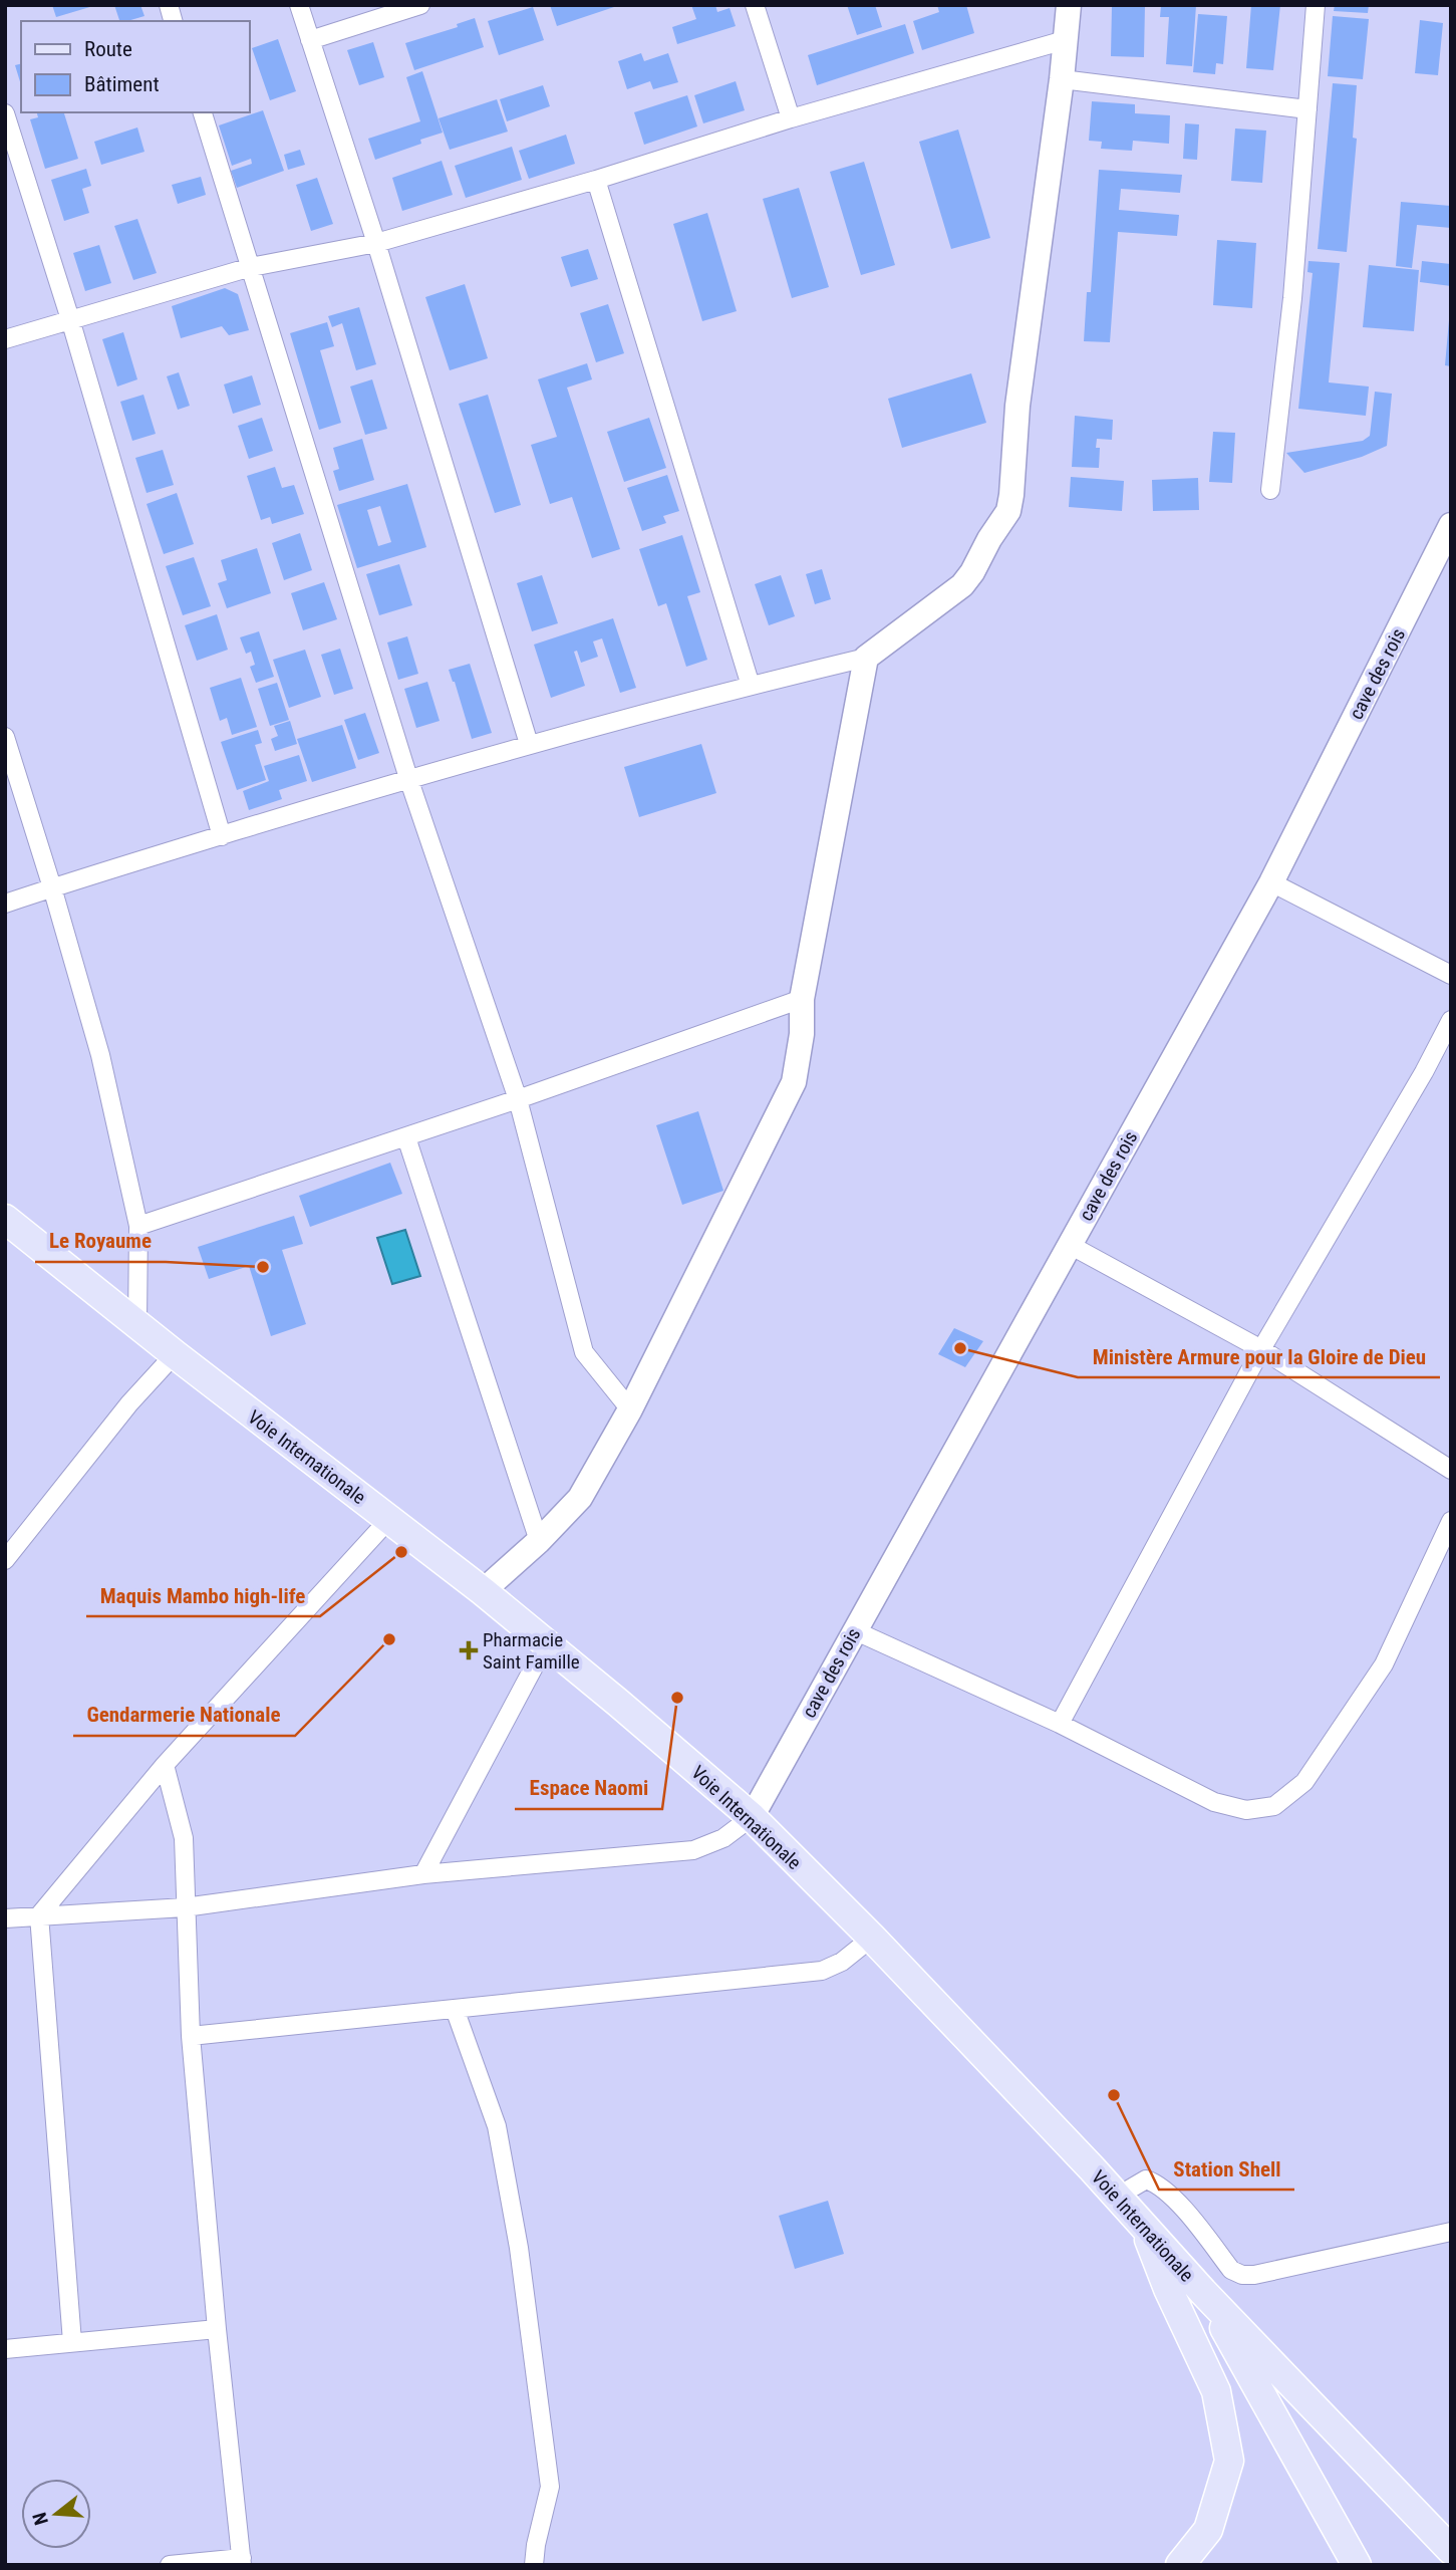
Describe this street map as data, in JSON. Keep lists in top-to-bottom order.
{
  "streets": {
    "main road": ["Voie Internationale"],
    "street": ["cave des rois"]
  },
  "crossings": [
    ["cave des rois", "Voie Internationale"]
  ],
  "places": {
    "other": [
      "Le Royaume",
      "Ministère Armure pour la Gloire de Dieu",
      "Maquis Mambo high-life",
      "Gendarmerie Nationale",
      "Espace Naomi",
      "Station Shell"
    ],
    "health": ["Pharmacie Saint Famille"]
  },
  "legend": ["Route", "Bâtiment"],
  "north": "left"
}
